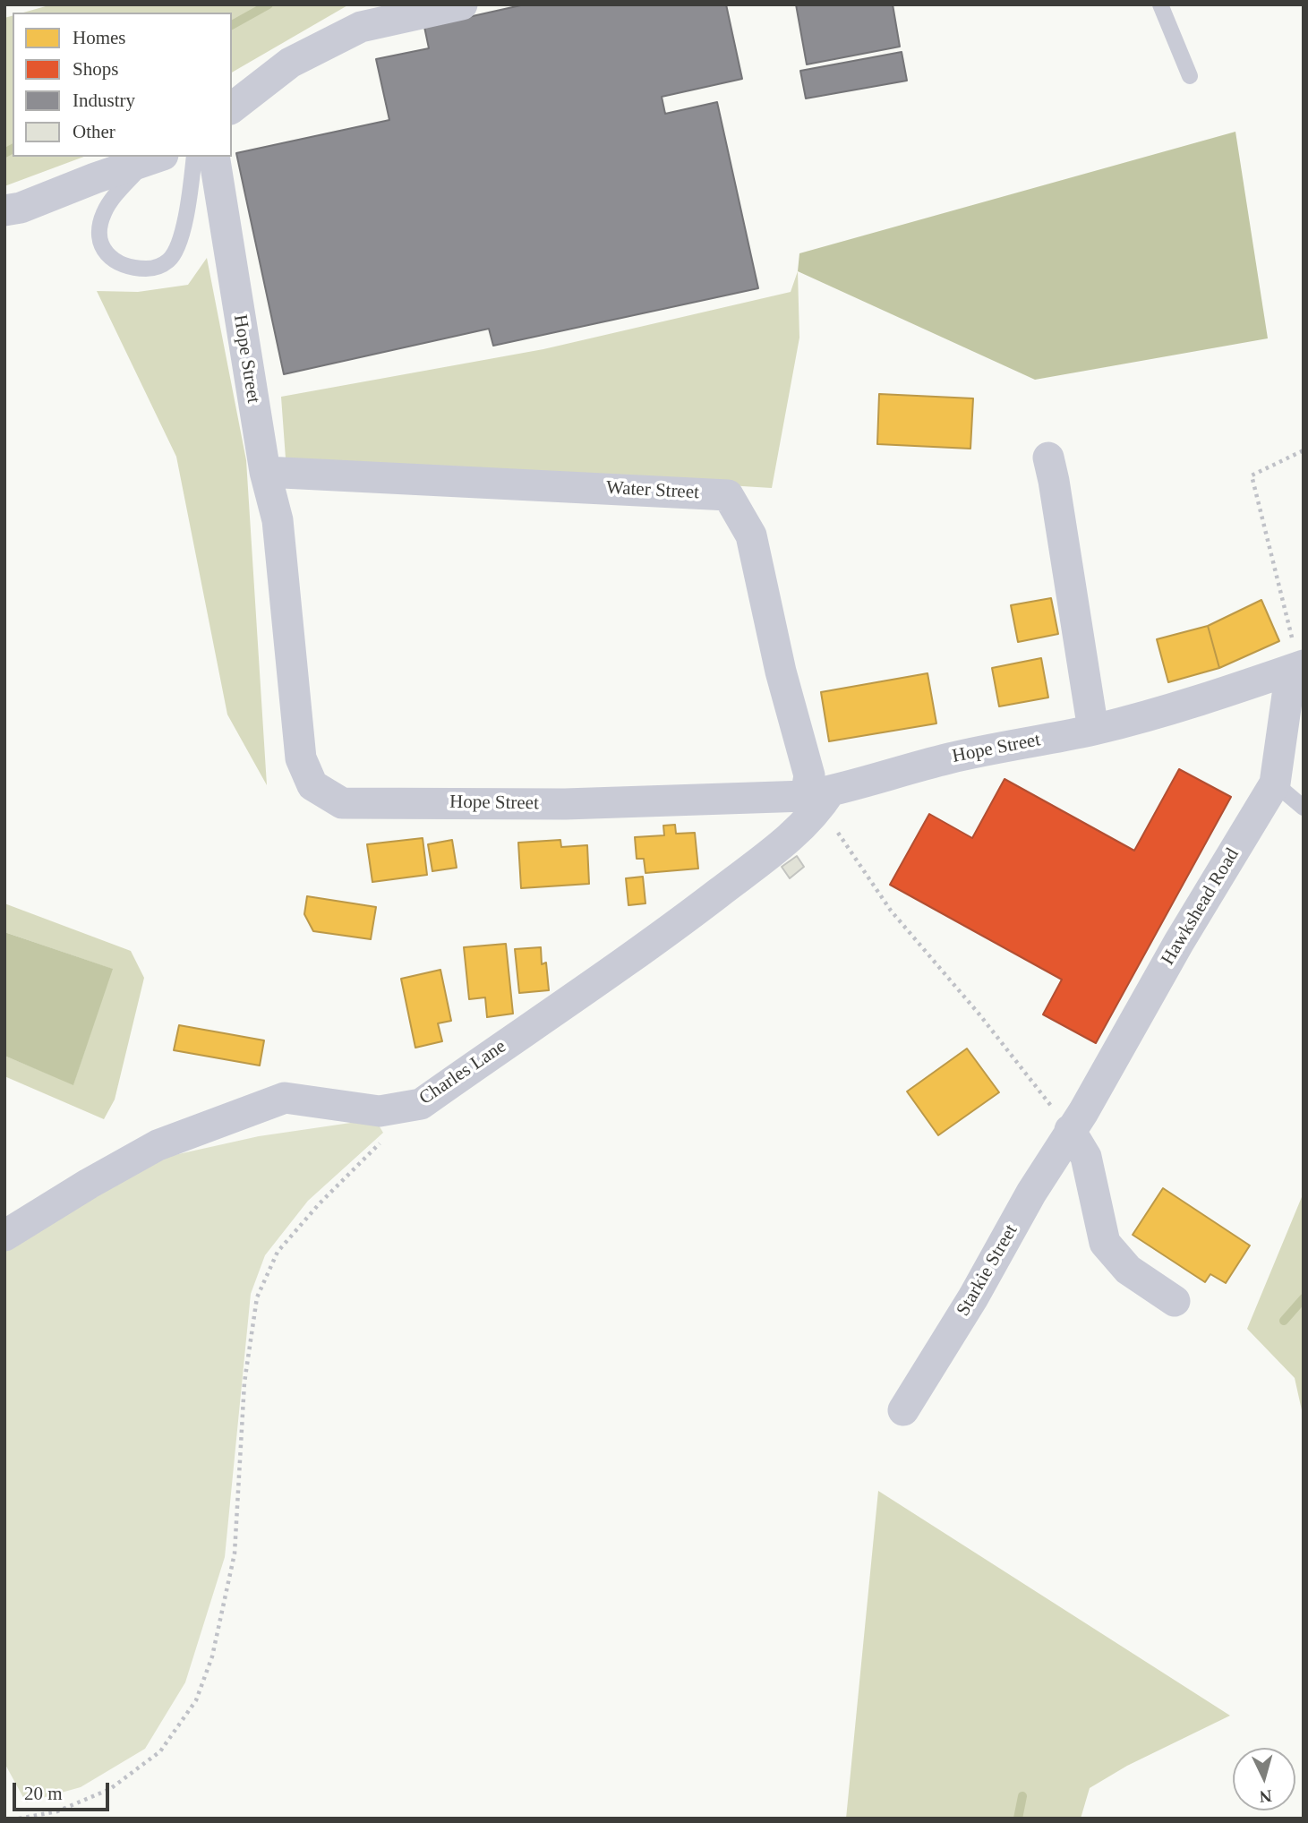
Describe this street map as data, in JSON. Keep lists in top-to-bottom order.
{
  "streets": {
    "street": [
      "Hope Street",
      "Water Street",
      "Hawkshead Road",
      "Charles Lane",
      "Starkie Street"
    ]
  },
  "crossings": [
    ["Hope Street", "Water Street"],
    ["Hope Street", "Hawkshead Road"],
    ["Hope Street", "Charles Lane"],
    ["Water Street", "Charles Lane"],
    ["Hawkshead Road", "Starkie Street"]
  ],
  "legend": [
    "Homes",
    "Shops",
    "Industry",
    "Other"
  ],
  "scale_bar": "20 m",
  "north": "bottom"
}
